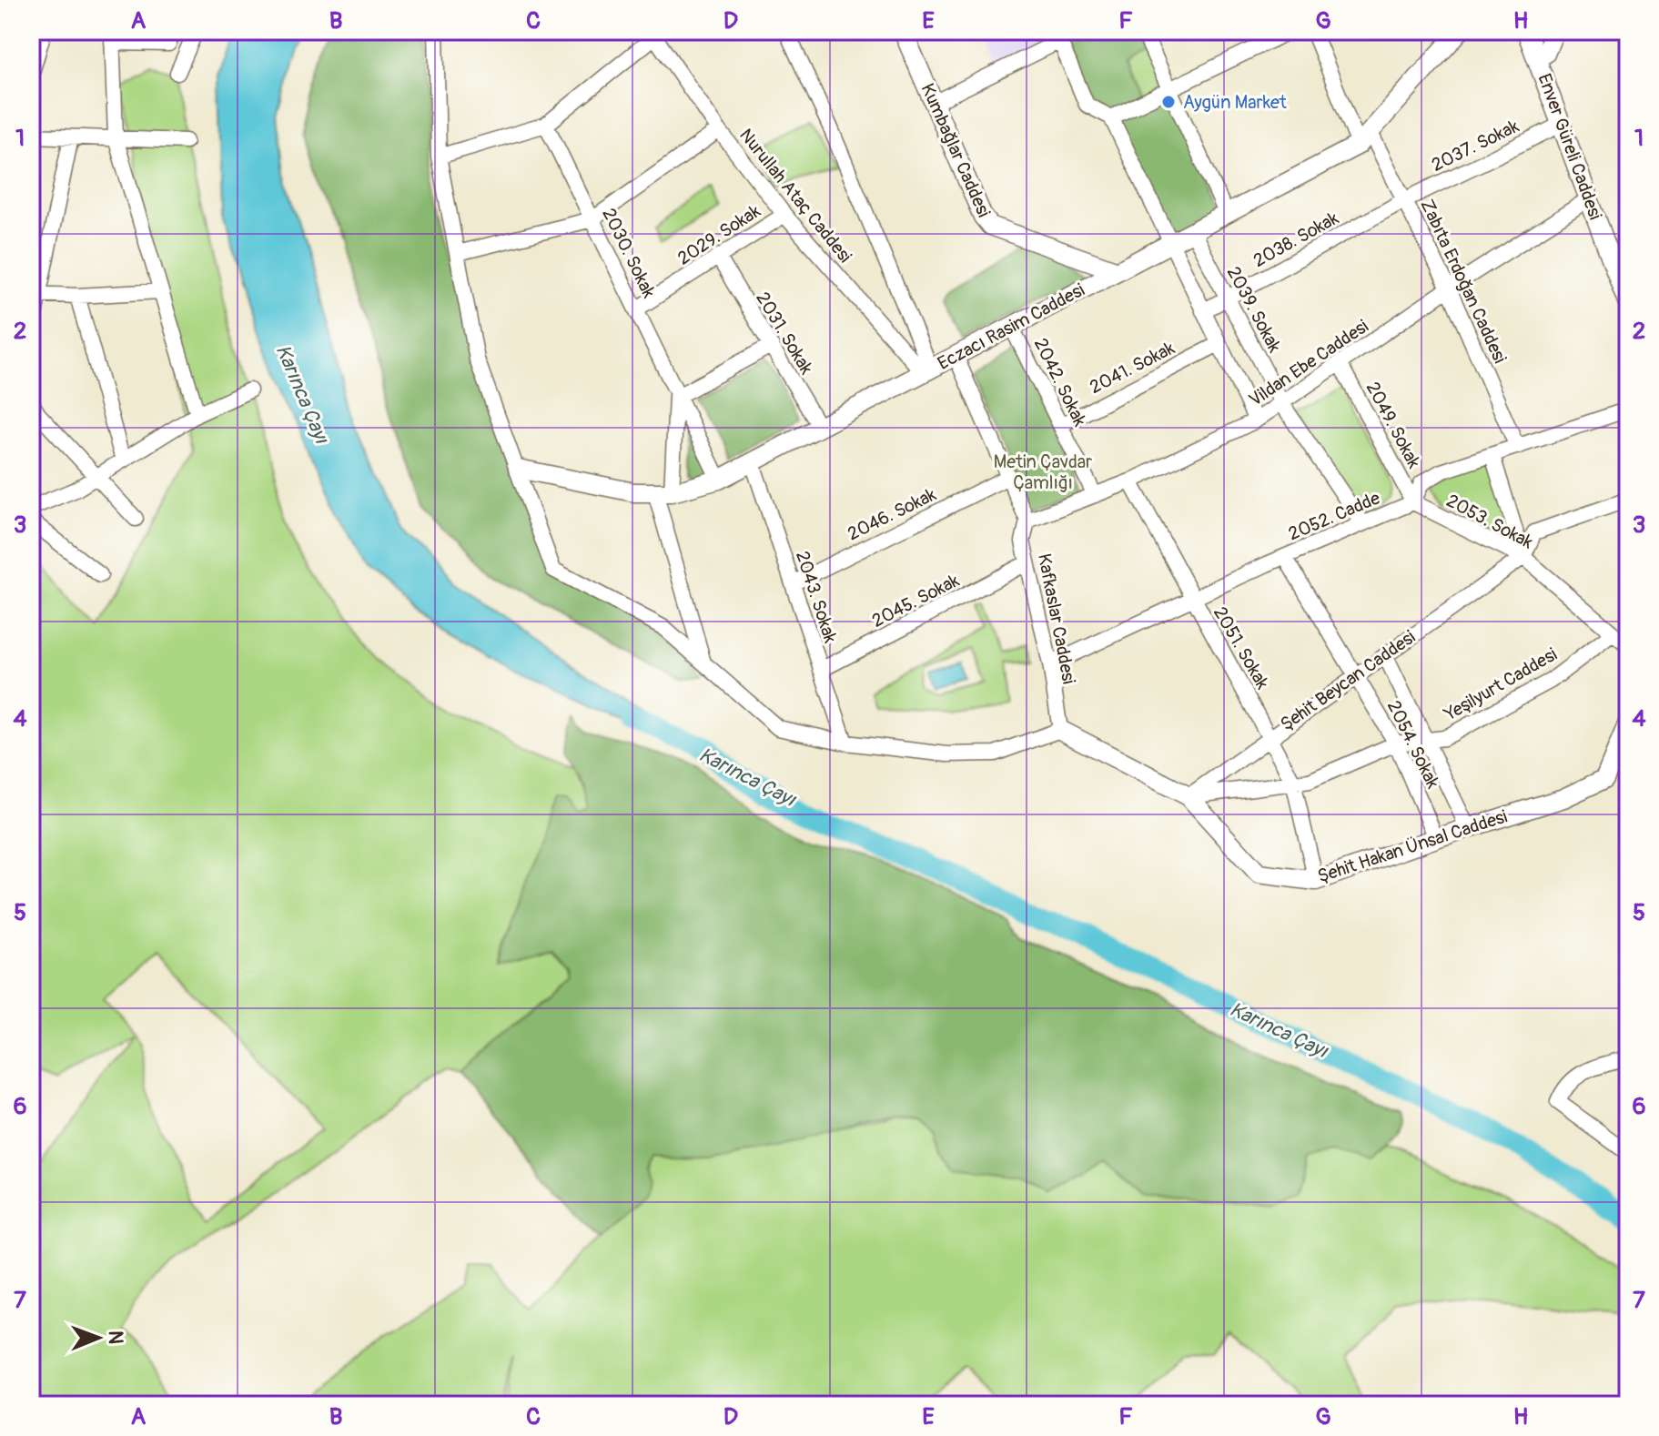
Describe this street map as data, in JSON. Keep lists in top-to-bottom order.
{
  "streets": {
    "main road": [
      "Enver Güreli Caddesi",
      "Kumbağlar Caddesi",
      "Eczacı Rasim Caddesi",
      "Şehit Hakan Ünsal Caddesi"
    ],
    "street": [
      "2037. Sokak",
      "Nurullah Ataç Caddesi",
      "2029. Sokak",
      "2038. Sokak",
      "2030. Sokak",
      "Zabıta Erdoğan Caddesi",
      "2039. Sokak",
      "2031. Sokak",
      "Vildan Ebe Caddesi",
      "2041. Sokak",
      "2042. Sokak",
      "2049. Sokak",
      "2046. Sokak",
      "2052. Cadde",
      "2053. Sokak",
      "2043. Sokak",
      "2045. Sokak",
      "Kafkaslar Caddesi",
      "2051. Sokak",
      "Şehit Beycan Caddesi",
      "Yeşilyurt Caddesi",
      "2054. Sokak"
    ]
  },
  "crossings": [
    ["2037. Sokak", "Enver Güreli Caddesi"],
    ["2037. Sokak", "2038. Sokak"],
    ["2037. Sokak", "Zabıta Erdoğan Caddesi"],
    ["Enver Güreli Caddesi", "Vildan Ebe Caddesi"],
    ["Kumbağlar Caddesi", "Eczacı Rasim Caddesi"],
    ["Nurullah Ataç Caddesi", "2029. Sokak"],
    ["Nurullah Ataç Caddesi", "Eczacı Rasim Caddesi"],
    ["2029. Sokak", "2030. Sokak"],
    ["2029. Sokak", "2031. Sokak"],
    ["2038. Sokak", "Zabıta Erdoğan Caddesi"],
    ["2038. Sokak", "2039. Sokak"],
    ["2030. Sokak", "Eczacı Rasim Caddesi"],
    ["Zabıta Erdoğan Caddesi", "Eczacı Rasim Caddesi"],
    ["Zabıta Erdoğan Caddesi", "Vildan Ebe Caddesi"],
    ["Zabıta Erdoğan Caddesi", "2052. Cadde"],
    ["2039. Sokak", "Eczacı Rasim Caddesi"],
    ["2039. Sokak", "Vildan Ebe Caddesi"],
    ["2039. Sokak", "2052. Cadde"],
    ["Eczacı Rasim Caddesi", "2031. Sokak"],
    ["Eczacı Rasim Caddesi", "2042. Sokak"],
    ["Eczacı Rasim Caddesi", "2043. Sokak"],
    ["Eczacı Rasim Caddesi", "Kafkaslar Caddesi"],
    ["Vildan Ebe Caddesi", "2042. Sokak"],
    ["Vildan Ebe Caddesi", "2049. Sokak"],
    ["Vildan Ebe Caddesi", "Kafkaslar Caddesi"],
    ["Vildan Ebe Caddesi", "2051. Sokak"],
    ["2041. Sokak", "2042. Sokak"],
    ["2049. Sokak", "2052. Cadde"],
    ["2049. Sokak", "2053. Sokak"],
    ["2046. Sokak", "2043. Sokak"],
    ["2046. Sokak", "Kafkaslar Caddesi"],
    ["2052. Cadde", "2053. Sokak"],
    ["2052. Cadde", "Kafkaslar Caddesi"],
    ["2052. Cadde", "2051. Sokak"],
    ["2052. Cadde", "2054. Sokak"],
    ["2053. Sokak", "Şehit Beycan Caddesi"],
    ["2053. Sokak", "Yeşilyurt Caddesi"],
    ["2043. Sokak", "2045. Sokak"],
    ["2045. Sokak", "Kafkaslar Caddesi"],
    ["2051. Sokak", "Şehit Beycan Caddesi"],
    ["2051. Sokak", "Yeşilyurt Caddesi"],
    ["2051. Sokak", "Şehit Hakan Ünsal Caddesi"],
    ["Şehit Beycan Caddesi", "Yeşilyurt Caddesi"],
    ["Şehit Beycan Caddesi", "2054. Sokak"],
    ["Şehit Beycan Caddesi", "Şehit Hakan Ünsal Caddesi"],
    ["Yeşilyurt Caddesi", "2054. Sokak"],
    ["Yeşilyurt Caddesi", "Şehit Hakan Ünsal Caddesi"],
    ["2054. Sokak", "Şehit Hakan Ünsal Caddesi"]
  ],
  "water": ["Karınca Çayı"],
  "parks": ["Metin Çavdar Çamlığı"],
  "places": ["Aygün Market"],
  "north": "right",
  "grid": {
    "columns": [
      "A",
      "B",
      "C",
      "D",
      "E",
      "F",
      "G",
      "H"
    ],
    "rows": [
      "1",
      "2",
      "3",
      "4",
      "5",
      "6",
      "7"
    ]
  }
}
